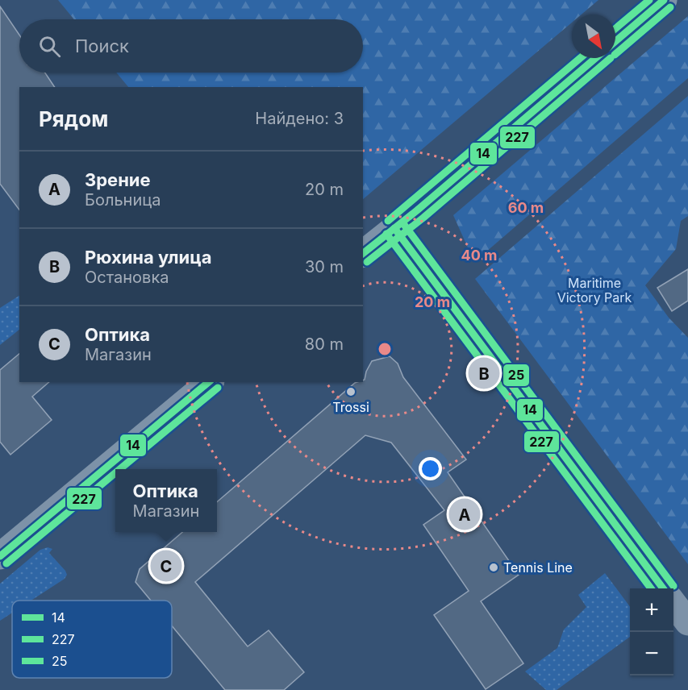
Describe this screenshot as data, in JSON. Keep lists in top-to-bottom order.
{
  "parks": ["Maritime Victory Park"],
  "places": ["Trossi", "Tennis Line"],
  "lines": ["transit line 14", "transit line 25", "transit line 227"],
  "legend": ["14", "227", "25"],
  "north": "bottom right",
  "page": {
    "search": "Поиск",
    "heading": ["Рядом", "Найдено: 3"],
    "list": [
      {
        "mark": "A",
        "name": "Зрение",
        "note": "Больница",
        "value": "20 m"
      },
      {
        "mark": "B",
        "name": "Рюхина улица",
        "note": "Остановка",
        "value": "30 m"
      },
      {
        "mark": "C",
        "name": "Оптика",
        "note": "Магазин",
        "value": "80 m"
      }
    ],
    "pins": ["B", "A", "C"],
    "popup": ["Оптика", "Магазин"],
    "map_buttons": ["+", "−"]
  },
  "rings": ["60 m", "40 m", "20 m"]
}
